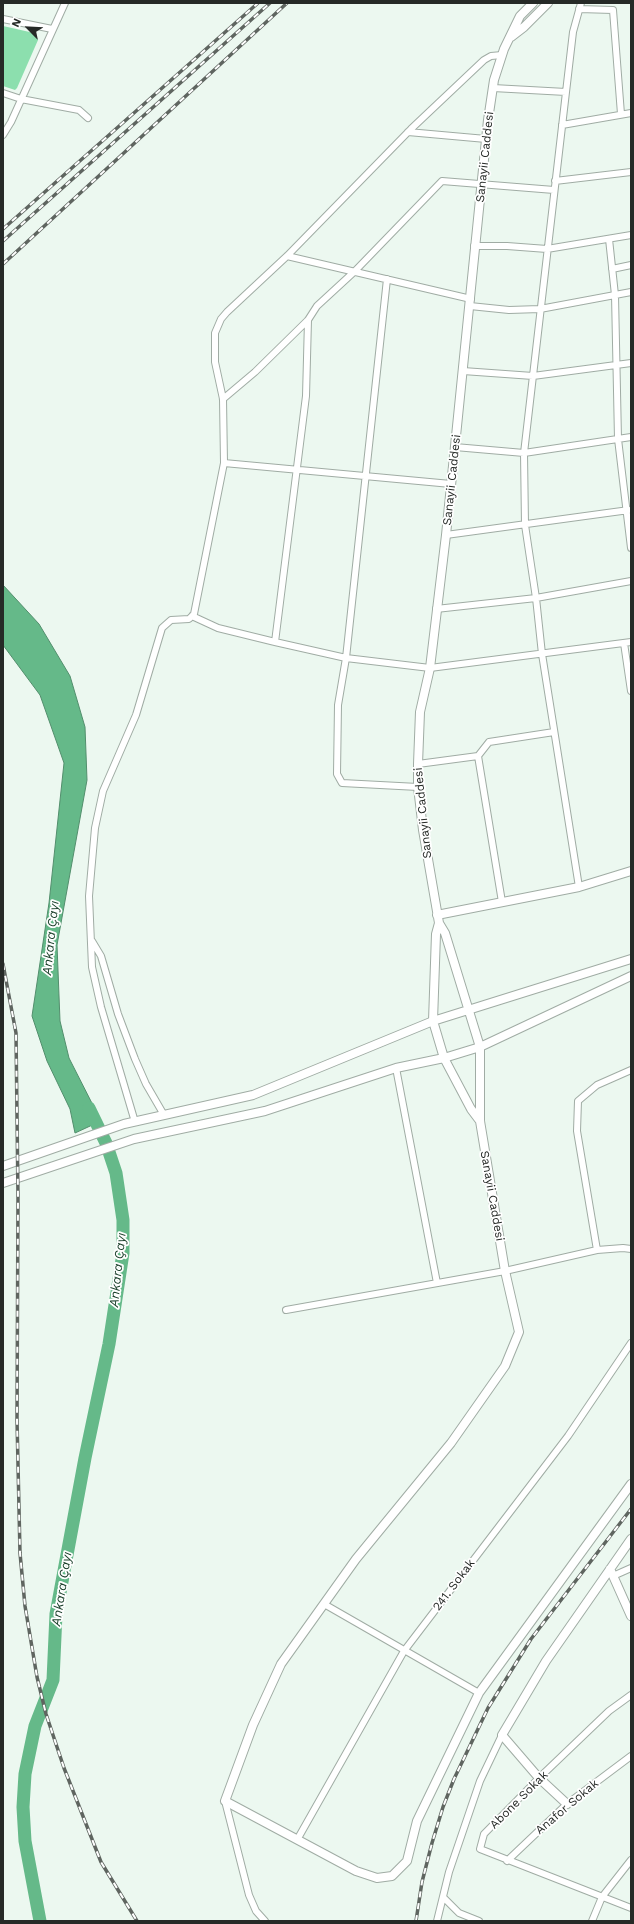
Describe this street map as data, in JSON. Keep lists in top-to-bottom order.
{
  "streets": {
    "street": [
      "Sanayii Caddesi",
      "241. Sokak",
      "Abone Sokak",
      "Anafor Sokak"
    ]
  },
  "crossings": [
    ["Abone Sokak", "Anafor Sokak"]
  ],
  "water": ["Ankara Çayı"],
  "north": "top left"
}
